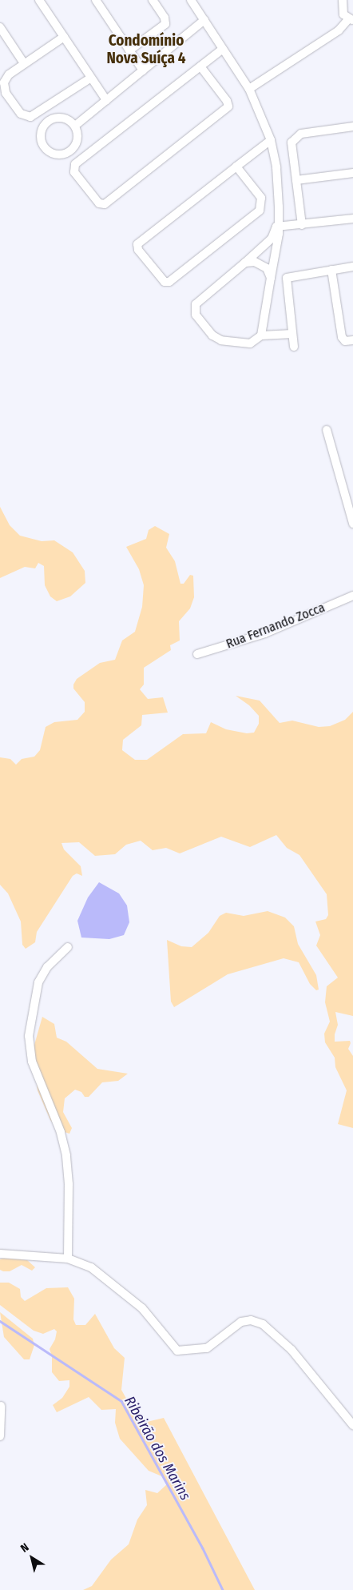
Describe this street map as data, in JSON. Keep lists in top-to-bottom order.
{
  "streets": {
    "street": ["Rua Fernando Zocca"]
  },
  "districts": ["Condomínio Nova Suíça 4"],
  "water": ["Ribeirão dos Marins"],
  "north": "top left"
}
